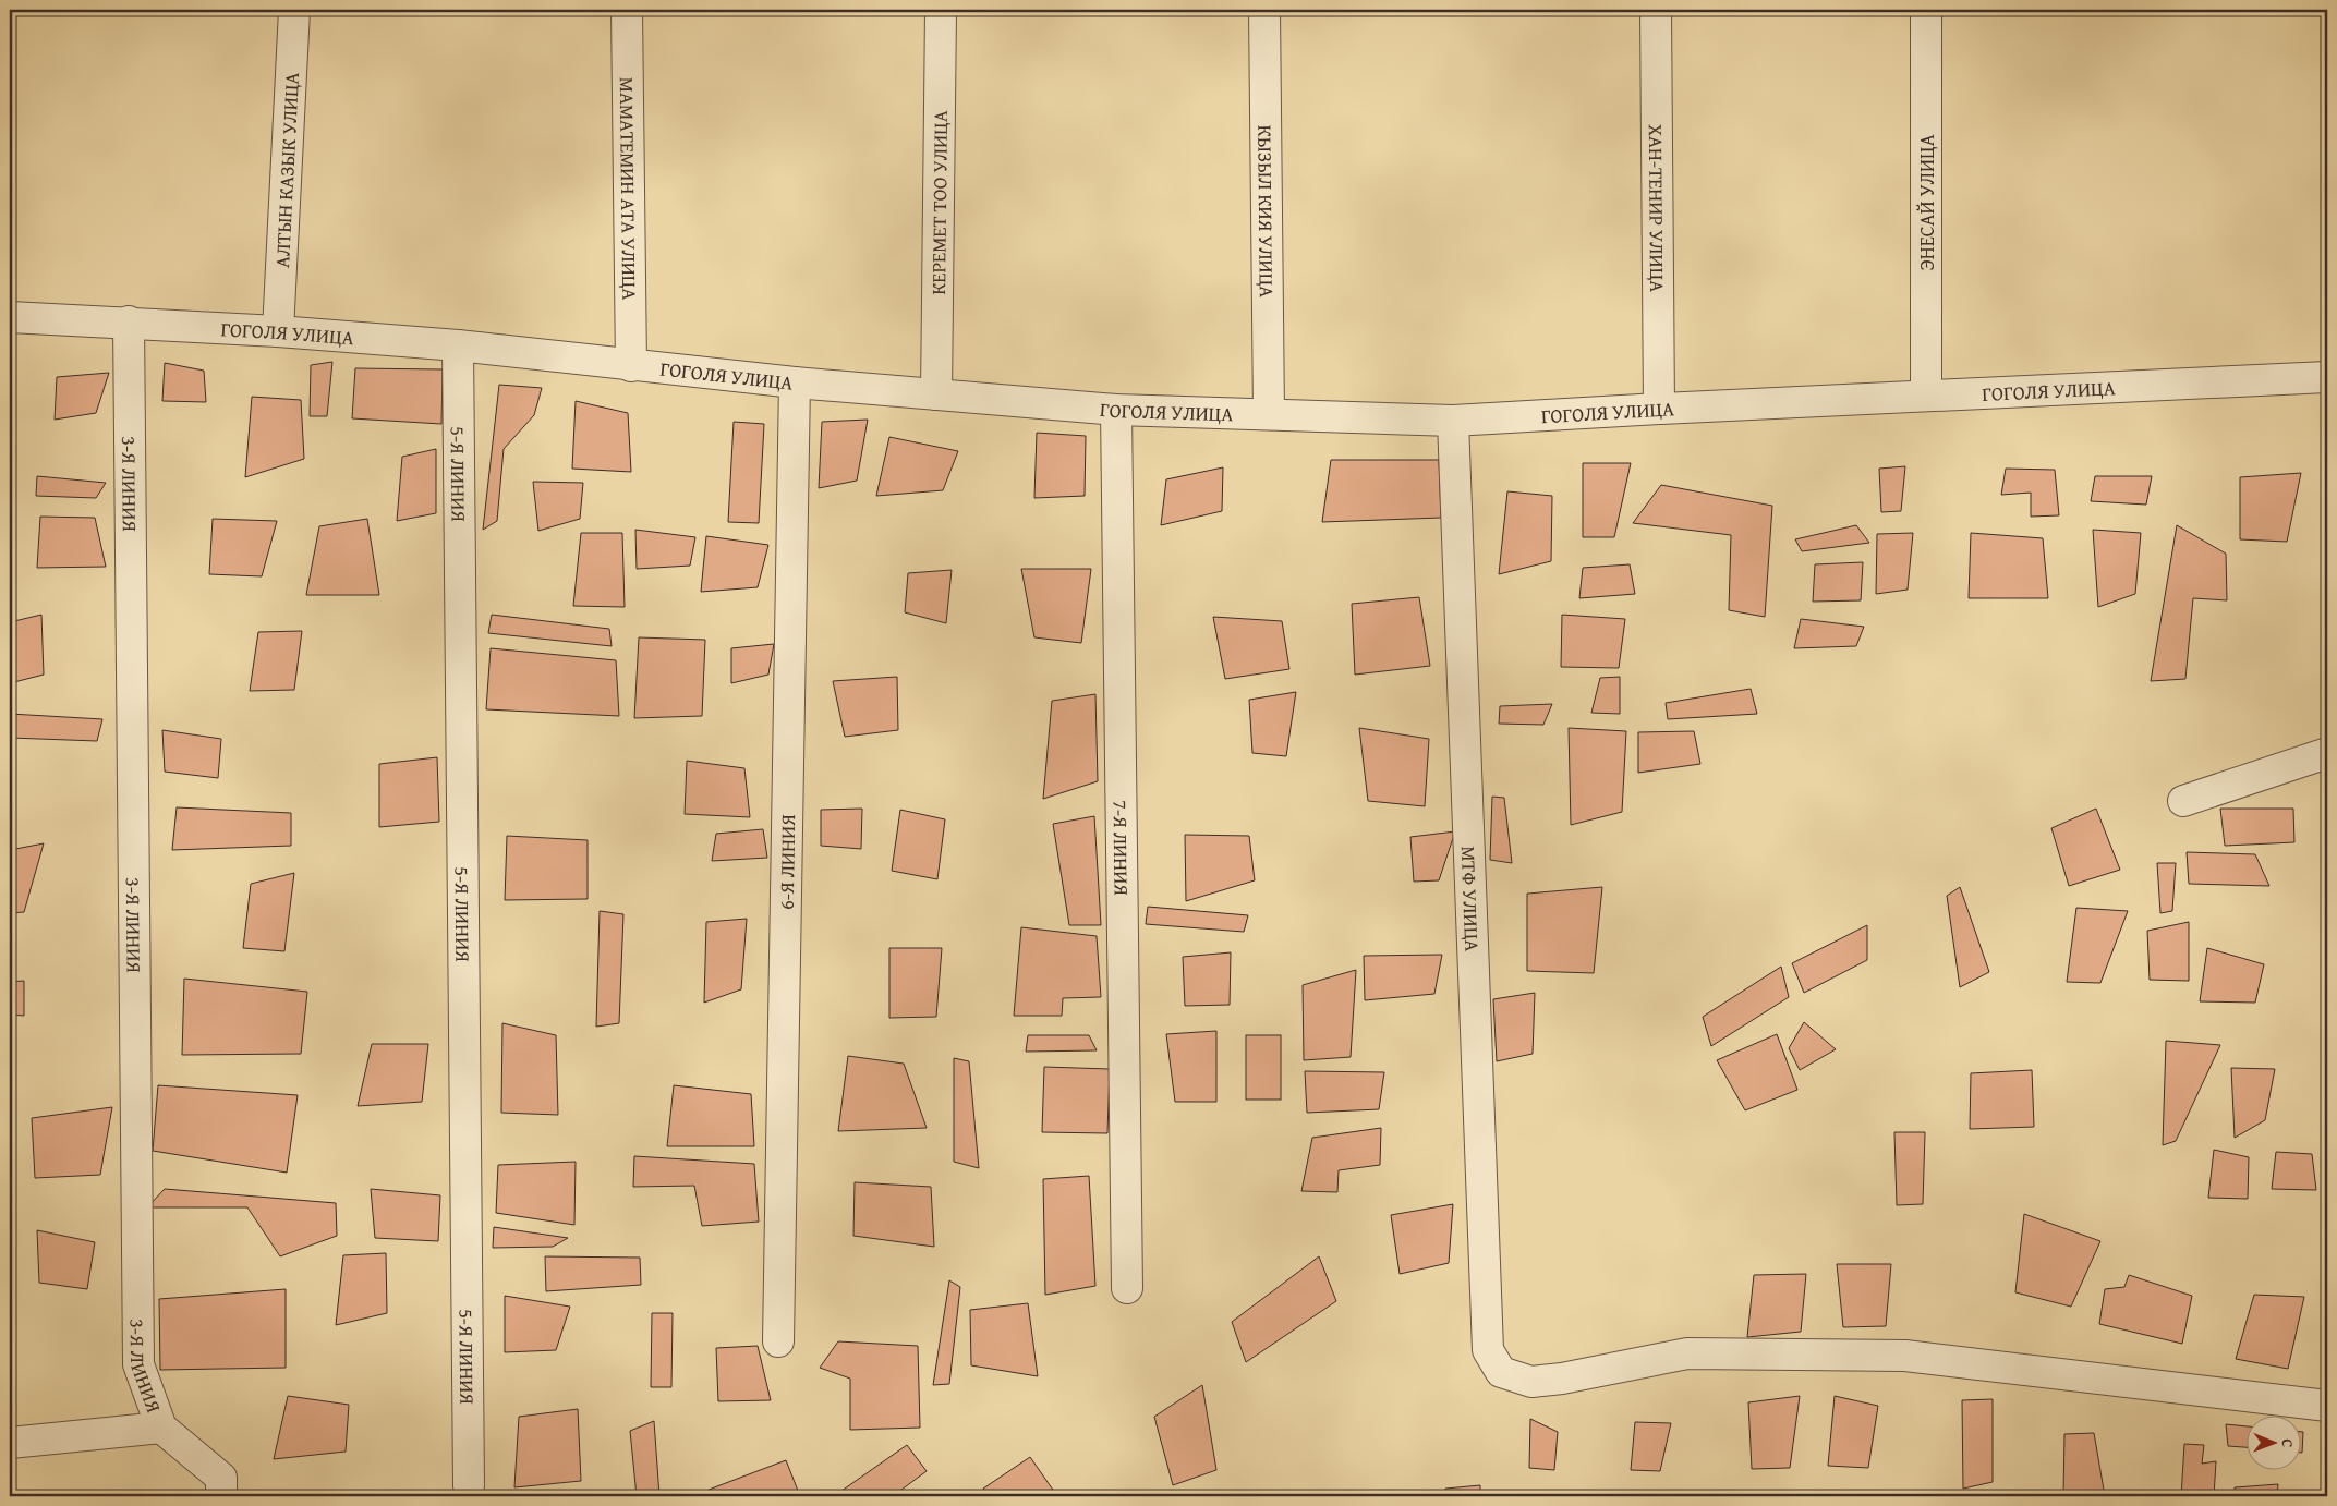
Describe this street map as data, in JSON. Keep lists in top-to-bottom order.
{
  "streets": {
    "street": [
      "АЛТЫН КАЗЫК УЛИЦА",
      "МАМАТЕМИН АТА УЛИЦА",
      "КЕРЕМЕТ ТОО УЛИЦА",
      "ЭНЕСАЙ УЛИЦА",
      "ХАН-ТЕНИР УЛИЦА",
      "КЫЗЫЛ КИЯ УЛИЦА",
      "ГОГОЛЯ УЛИЦА",
      "5-Я ЛИНИЯ",
      "3-Я ЛИНИЯ",
      "7-Я ЛИНИЯ",
      "6-Я ЛИНИЯ",
      "МТФ УЛИЦА"
    ]
  },
  "crossings": [
    ["АЛТЫН КАЗЫК УЛИЦА", "ГОГОЛЯ УЛИЦА"],
    ["МАМАТЕМИН АТА УЛИЦА", "ГОГОЛЯ УЛИЦА"],
    ["КЕРЕМЕТ ТОО УЛИЦА", "ГОГОЛЯ УЛИЦА"],
    ["ЭНЕСАЙ УЛИЦА", "ГОГОЛЯ УЛИЦА"],
    ["ХАН-ТЕНИР УЛИЦА", "ГОГОЛЯ УЛИЦА"],
    ["КЫЗЫЛ КИЯ УЛИЦА", "ГОГОЛЯ УЛИЦА"],
    ["ГОГОЛЯ УЛИЦА", "5-Я ЛИНИЯ"],
    ["ГОГОЛЯ УЛИЦА", "3-Я ЛИНИЯ"],
    ["ГОГОЛЯ УЛИЦА", "7-Я ЛИНИЯ"],
    ["ГОГОЛЯ УЛИЦА", "6-Я ЛИНИЯ"],
    ["ГОГОЛЯ УЛИЦА", "МТФ УЛИЦА"]
  ],
  "north": "right"
}
